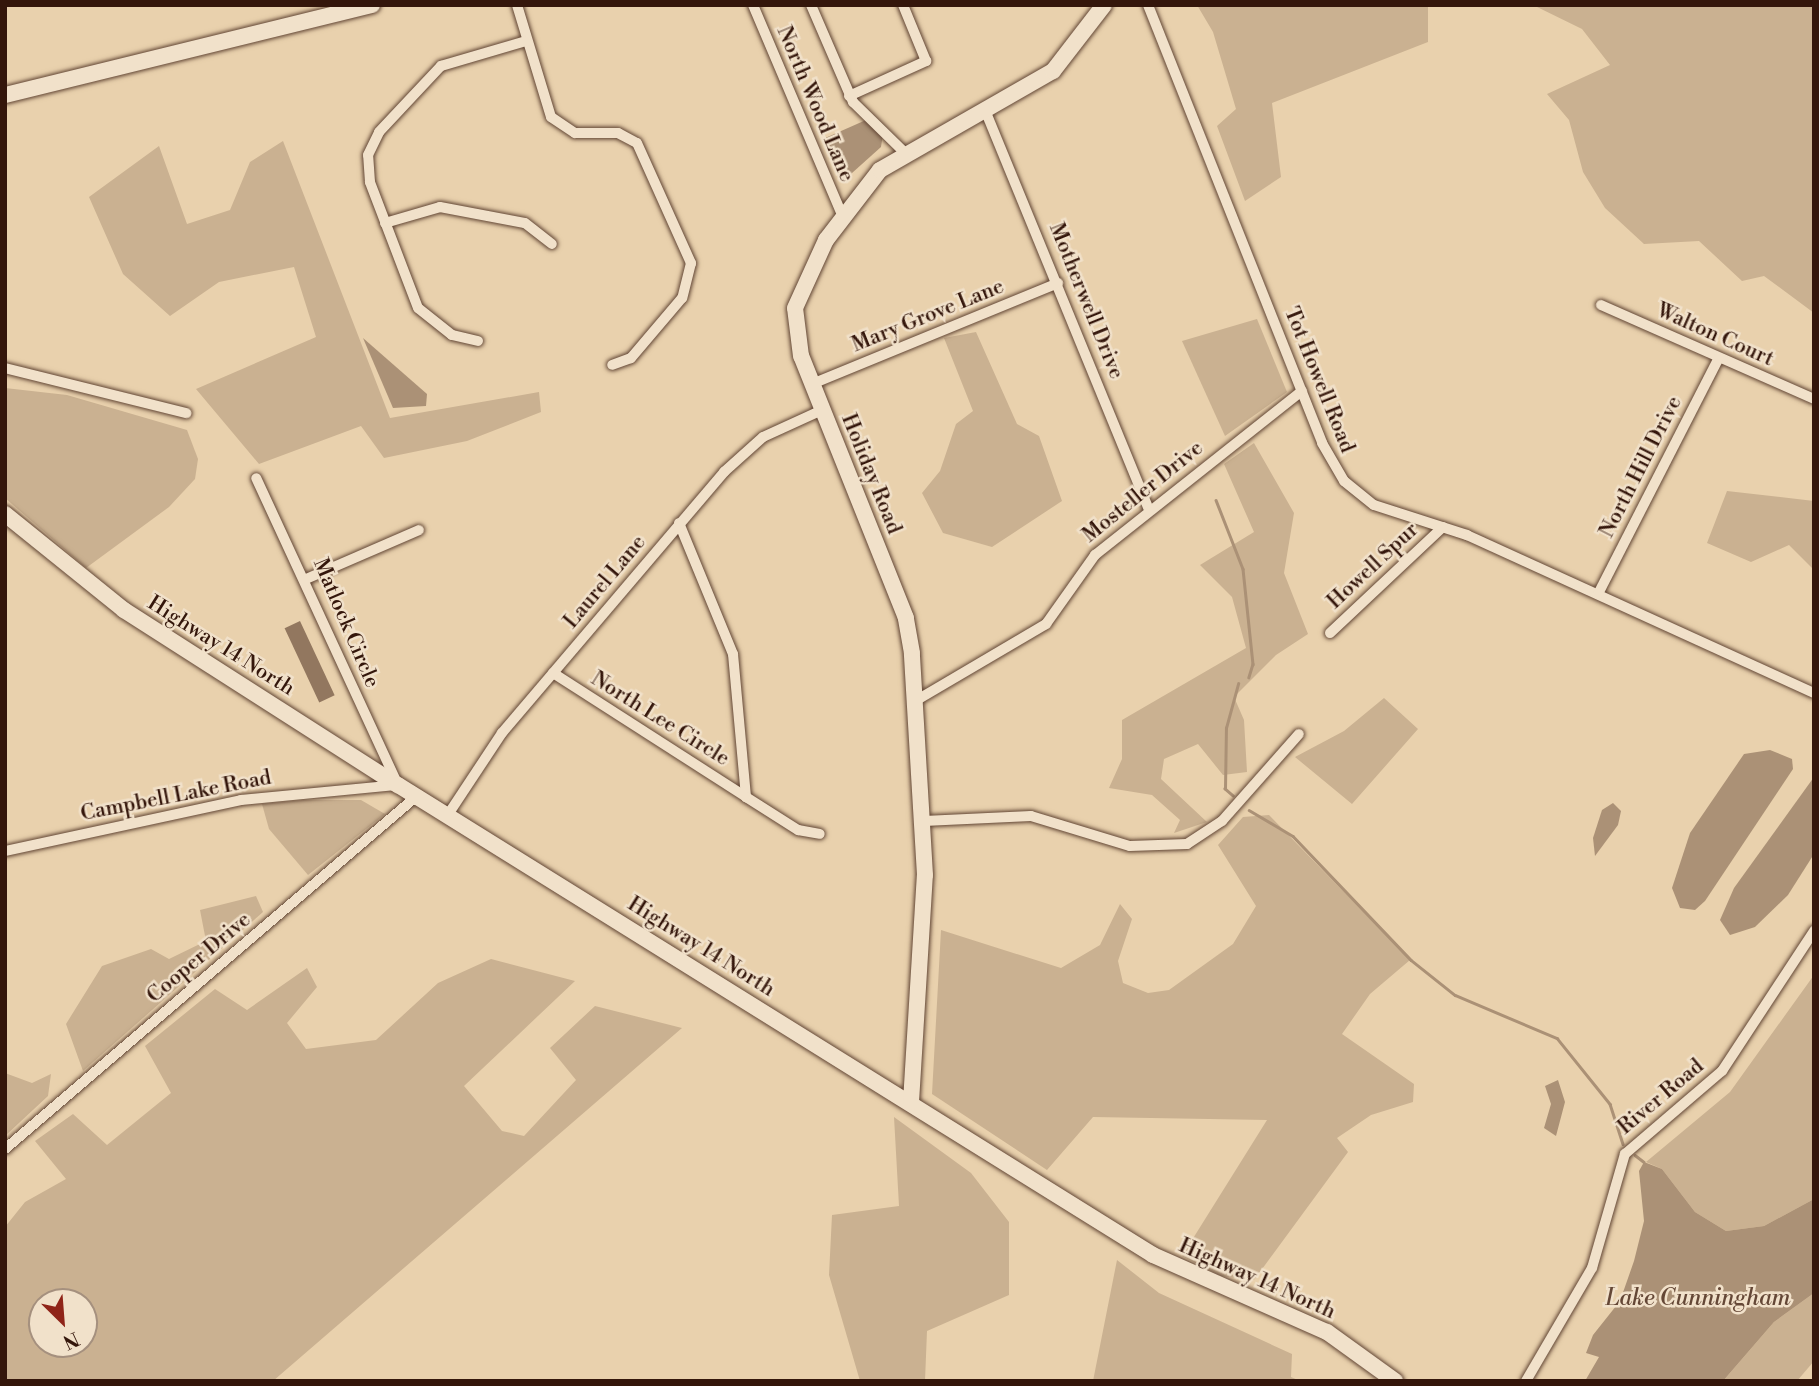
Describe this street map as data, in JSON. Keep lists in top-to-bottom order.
{
  "streets": {
    "street": [
      "North Wood Lane",
      "Motherwell Drive",
      "Mary Grove Lane",
      "Walton Court",
      "Tot Howell Road",
      "North Hill Drive",
      "Holiday Road",
      "Mosteller Drive",
      "Howell Spur",
      "Laurel Lane",
      "Matlock Circle",
      "Highway 14 North",
      "North Lee Circle",
      "Campbell Lake Road",
      "Cooper Drive",
      "River Road"
    ]
  },
  "crossings": [
    ["North Wood Lane", "Holiday Road"],
    ["Motherwell Drive", "Mary Grove Lane"],
    ["Motherwell Drive", "Holiday Road"],
    ["Motherwell Drive", "Mosteller Drive"],
    ["Mary Grove Lane", "Holiday Road"],
    ["Walton Court", "North Hill Drive"],
    ["Tot Howell Road", "North Hill Drive"],
    ["Tot Howell Road", "Mosteller Drive"],
    ["Tot Howell Road", "Howell Spur"],
    ["Holiday Road", "Mosteller Drive"],
    ["Holiday Road", "Laurel Lane"],
    ["Holiday Road", "Highway 14 North"],
    ["Laurel Lane", "Highway 14 North"],
    ["Laurel Lane", "North Lee Circle"],
    ["Matlock Circle", "Highway 14 North"],
    ["Matlock Circle", "Campbell Lake Road"],
    ["Highway 14 North", "Campbell Lake Road"],
    ["Highway 14 North", "Cooper Drive"]
  ],
  "water": ["Lake Cunningham"],
  "north": "bottom right"
}
